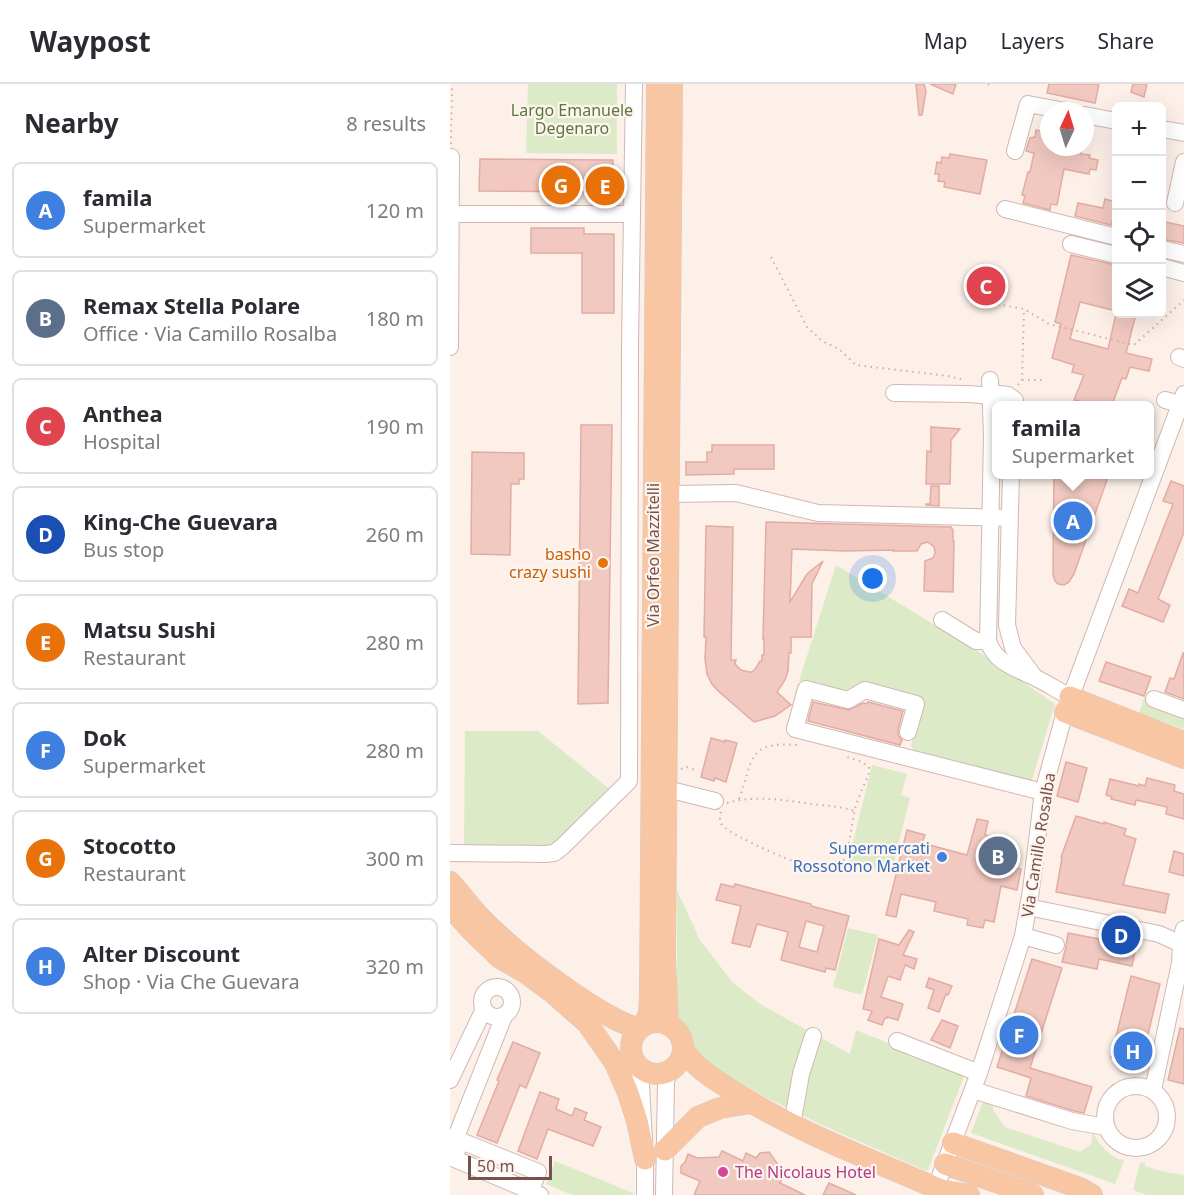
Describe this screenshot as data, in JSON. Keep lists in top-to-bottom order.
{
  "streets": {
    "main road": ["Via Orfeo Mazzitelli"],
    "street": ["Via Camillo Rosalba"]
  },
  "parks": ["Largo Emanuele Degenaro"],
  "places": ["basho crazy sushi", "Supermercati Rossotono Market", "The Nicolaus Hotel"],
  "scale_bar": "50 m",
  "north": "top",
  "page": {
    "header": "Waypost",
    "nav": ["Map", "Layers", "Share"],
    "heading": ["Nearby", "8 results"],
    "map_buttons": ["+", "−"],
    "list": [
      {
        "mark": "A",
        "name": "famila",
        "note": "Supermarket",
        "value": "120 m"
      },
      {
        "mark": "B",
        "name": "Remax Stella Polare",
        "note": "Office · Via Camillo Rosalba",
        "value": "180 m"
      },
      {
        "mark": "C",
        "name": "Anthea",
        "note": "Hospital",
        "value": "190 m"
      },
      {
        "mark": "D",
        "name": "King-Che Guevara",
        "note": "Bus stop",
        "value": "260 m"
      },
      {
        "mark": "E",
        "name": "Matsu Sushi",
        "note": "Restaurant",
        "value": "280 m"
      },
      {
        "mark": "F",
        "name": "Dok",
        "note": "Supermarket",
        "value": "280 m"
      },
      {
        "mark": "G",
        "name": "Stocotto",
        "note": "Restaurant",
        "value": "300 m"
      },
      {
        "mark": "H",
        "name": "Alter Discount",
        "note": "Shop · Via Che Guevara",
        "value": "320 m"
      }
    ],
    "pins": [
      "G",
      "E",
      "C",
      "A",
      "B",
      "D",
      "F",
      "H"
    ],
    "popup": ["famila", "Supermarket"],
    "scale": "50 m"
  }
}
